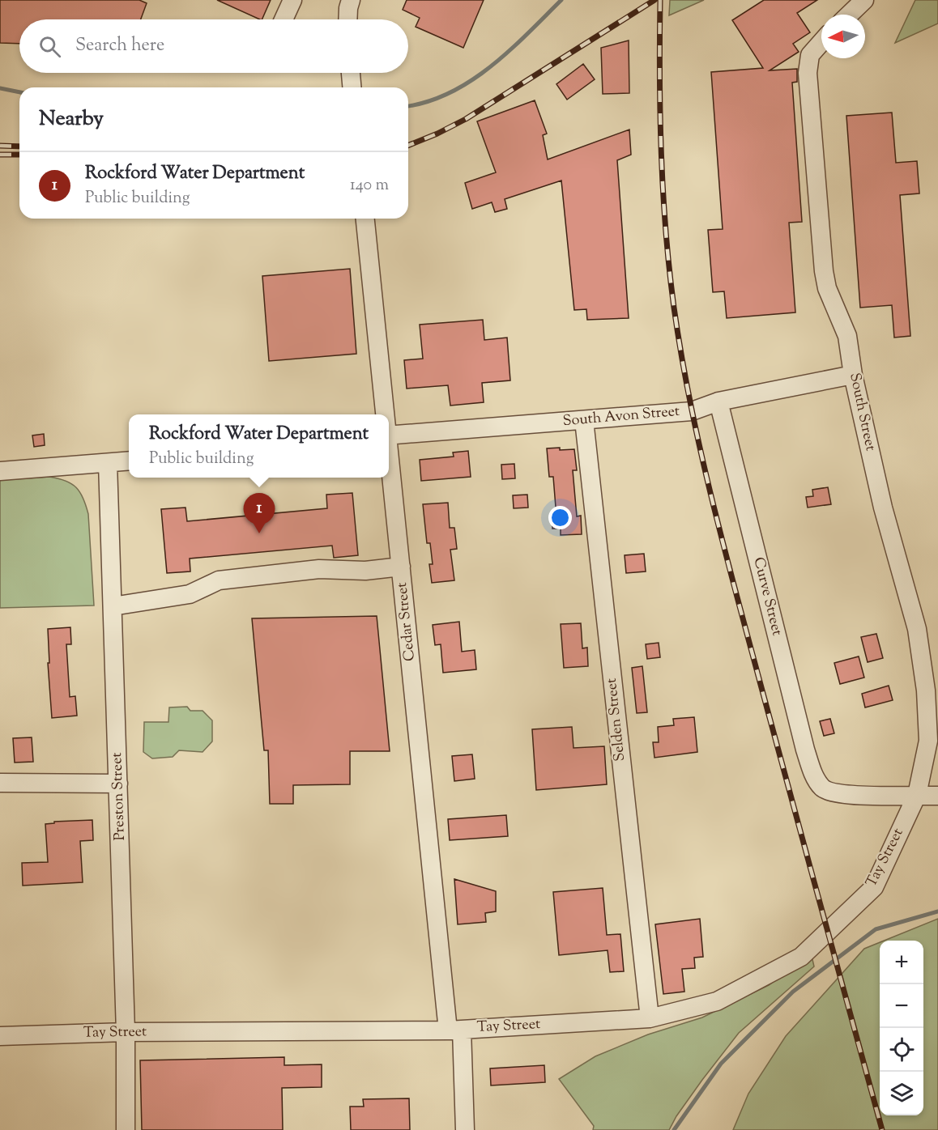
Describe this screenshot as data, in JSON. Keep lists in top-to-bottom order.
{
  "streets": {
    "street": [
      "South Street",
      "South Avon Street",
      "Curve Street",
      "Cedar Street",
      "Selden Street",
      "Preston Street",
      "Tay Street"
    ]
  },
  "crossings": [
    ["South Street", "South Avon Street"],
    ["South Street", "Curve Street"],
    ["South Street", "Tay Street"],
    ["South Avon Street", "Curve Street"],
    ["South Avon Street", "Selden Street"],
    ["Curve Street", "Tay Street"],
    ["Cedar Street", "Tay Street"],
    ["Selden Street", "Tay Street"],
    ["Preston Street", "Tay Street"]
  ],
  "north": "left",
  "page": {
    "search": "Search here",
    "heading": "Nearby",
    "list": [
      {
        "mark": "1",
        "name": "Rockford Water Department",
        "note": "Public building",
        "value": "140 m"
      }
    ],
    "popup": ["Rockford Water Department", "Public building"],
    "pins": "1",
    "map_buttons": ["+", "−"]
  }
}
